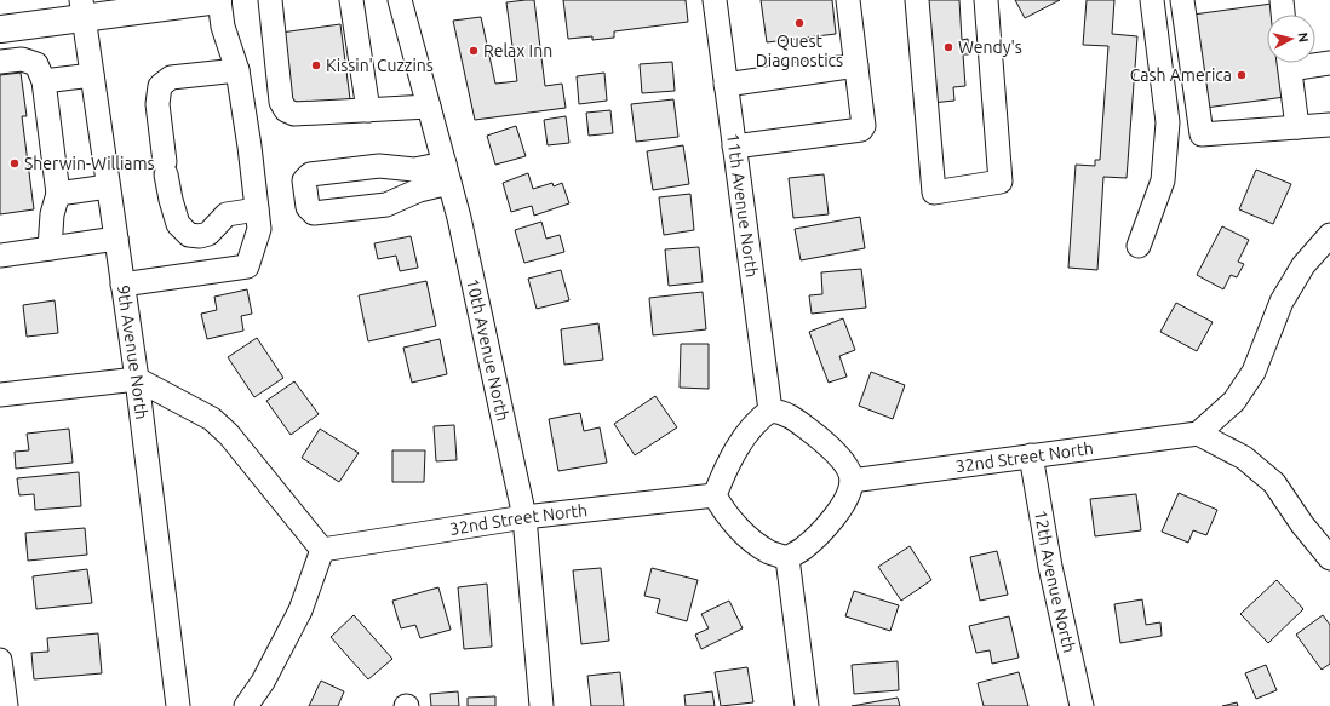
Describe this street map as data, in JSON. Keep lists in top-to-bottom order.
{
  "streets": {
    "street": [
      "11th Avenue North",
      "10th Avenue North",
      "9th Avenue North",
      "32nd Street North",
      "12th Avenue North"
    ]
  },
  "crossings": [
    ["11th Avenue North", "32nd Street North"],
    ["10th Avenue North", "32nd Street North"],
    ["32nd Street North", "12th Avenue North"]
  ],
  "places": [
    "Quest Diagnostics",
    "Wendy's",
    "Relax Inn",
    "Kissin' Cuzzins",
    "Cash America",
    "Sherwin-Williams"
  ],
  "north": "right"
}
